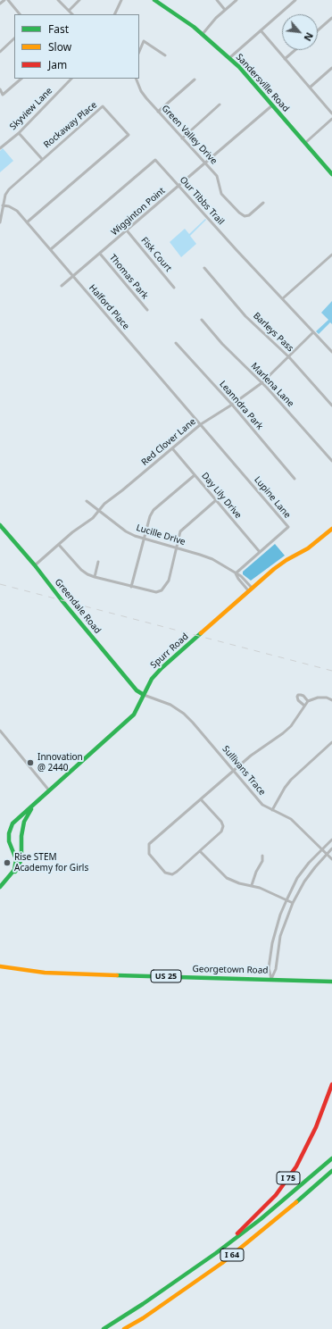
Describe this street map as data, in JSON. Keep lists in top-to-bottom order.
{
  "streets": {
    "main road": [
      "Sandersville Road",
      "Greendale Road",
      "Spurr Road",
      "Georgetown Road",
      "US 25",
      "I 75",
      "I 64"
    ],
    "street": [
      "Skyview Lane",
      "Rockaway Place",
      "Green Valley Drive",
      "Our Tibbs Trail",
      "Wigginton Point",
      "Fisk Court",
      "Thomas Park",
      "Halford Place",
      "Barleys Pass",
      "Marlena Lane",
      "Leanndra Park",
      "Red Clover Lane",
      "Day Lily Drive",
      "Lupine Lane",
      "Lucille Drive",
      "Sullivans Trace"
    ]
  },
  "crossings": [
    ["Sandersville Road", "Wigginton Point"],
    ["Rockaway Place", "Halford Place"],
    ["Green Valley Drive", "Wigginton Point"],
    ["Our Tibbs Trail", "Wigginton Point"],
    ["Our Tibbs Trail", "Halford Place"],
    ["Our Tibbs Trail", "Red Clover Lane"],
    ["Wigginton Point", "Fisk Court"],
    ["Wigginton Point", "Thomas Park"],
    ["Wigginton Point", "Halford Place"],
    ["Halford Place", "Red Clover Lane"],
    ["Halford Place", "Lupine Lane"],
    ["Barleys Pass", "Red Clover Lane"],
    ["Marlena Lane", "Red Clover Lane"],
    ["Leanndra Park", "Red Clover Lane"],
    ["Red Clover Lane", "Day Lily Drive"],
    ["Red Clover Lane", "Lupine Lane"],
    ["Red Clover Lane", "Lucille Drive"],
    ["Red Clover Lane", "Greendale Road"],
    ["Day Lily Drive", "Lupine Lane"],
    ["Lupine Lane", "Lucille Drive"],
    ["Lucille Drive", "Spurr Road"],
    ["Greendale Road", "Spurr Road"],
    ["Greendale Road", "Sullivans Trace"],
    ["Spurr Road", "Sullivans Trace"],
    ["I 75", "I 64"]
  ],
  "places": ["Innovation @ 2440", "Rise STEM Academy for Girls"],
  "legend": ["Fast", "Slow", "Jam"],
  "north": "bottom right"
}
